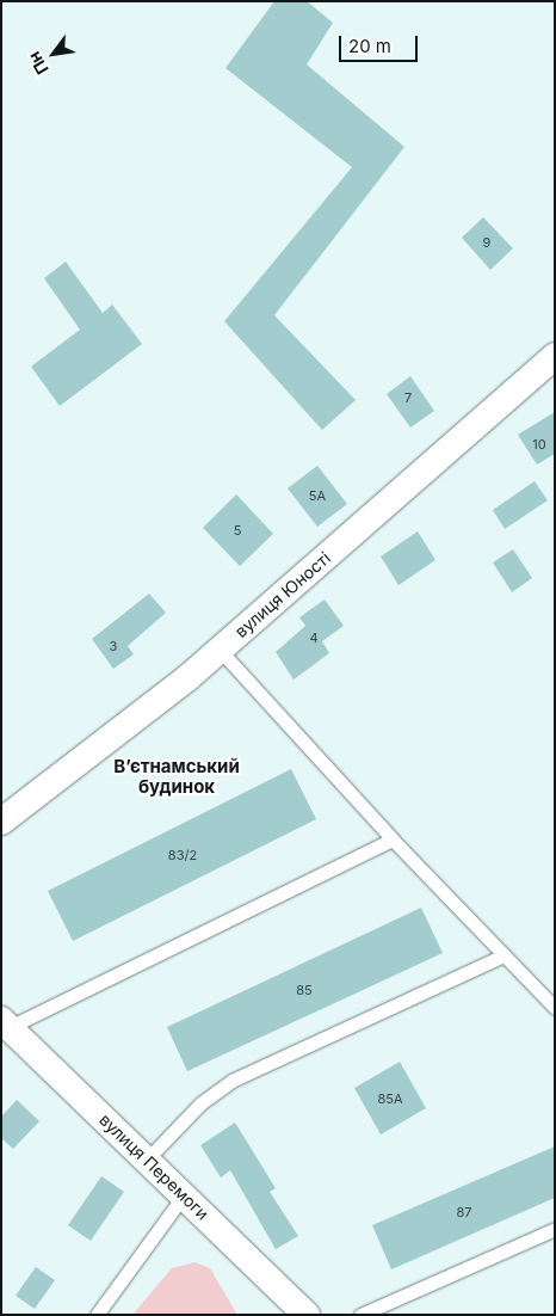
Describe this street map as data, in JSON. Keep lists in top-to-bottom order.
{
  "streets": {
    "street": ["вулиця Юності", "вулиця Перемоги"]
  },
  "districts": ["В’єтнамський будинок"],
  "house_numbers": [
    "9",
    "7",
    "10",
    "5А",
    "5",
    "4",
    "3",
    "83/2",
    "85",
    "85А",
    "87"
  ],
  "scale_bar": "20 m",
  "north": "bottom left"
}
